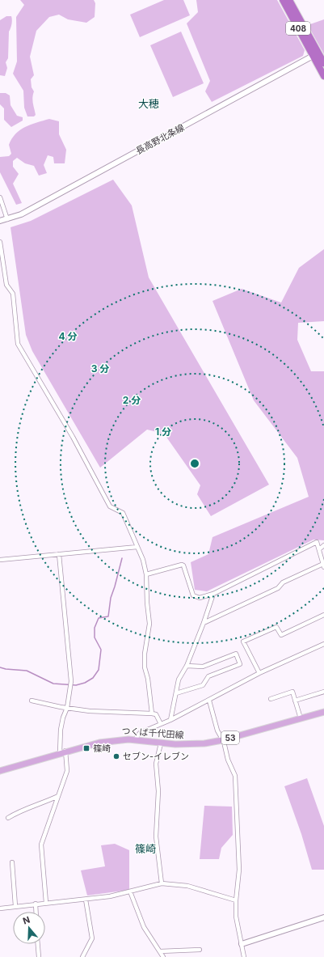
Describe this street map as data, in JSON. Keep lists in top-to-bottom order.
{
  "streets": {
    "highway": ["408"],
    "main road": ["長高野北条線", "つくば千代田線", "53"]
  },
  "crossings": [
    ["408", "長高野北条線"]
  ],
  "districts": ["大穂", "篠崎"],
  "places": {
    "transit": ["篠崎"],
    "other": ["セブン-イレブン"]
  },
  "north": "top",
  "rings": [
    "4 分",
    "3 分",
    "2 分",
    "1 分"
  ]
}
